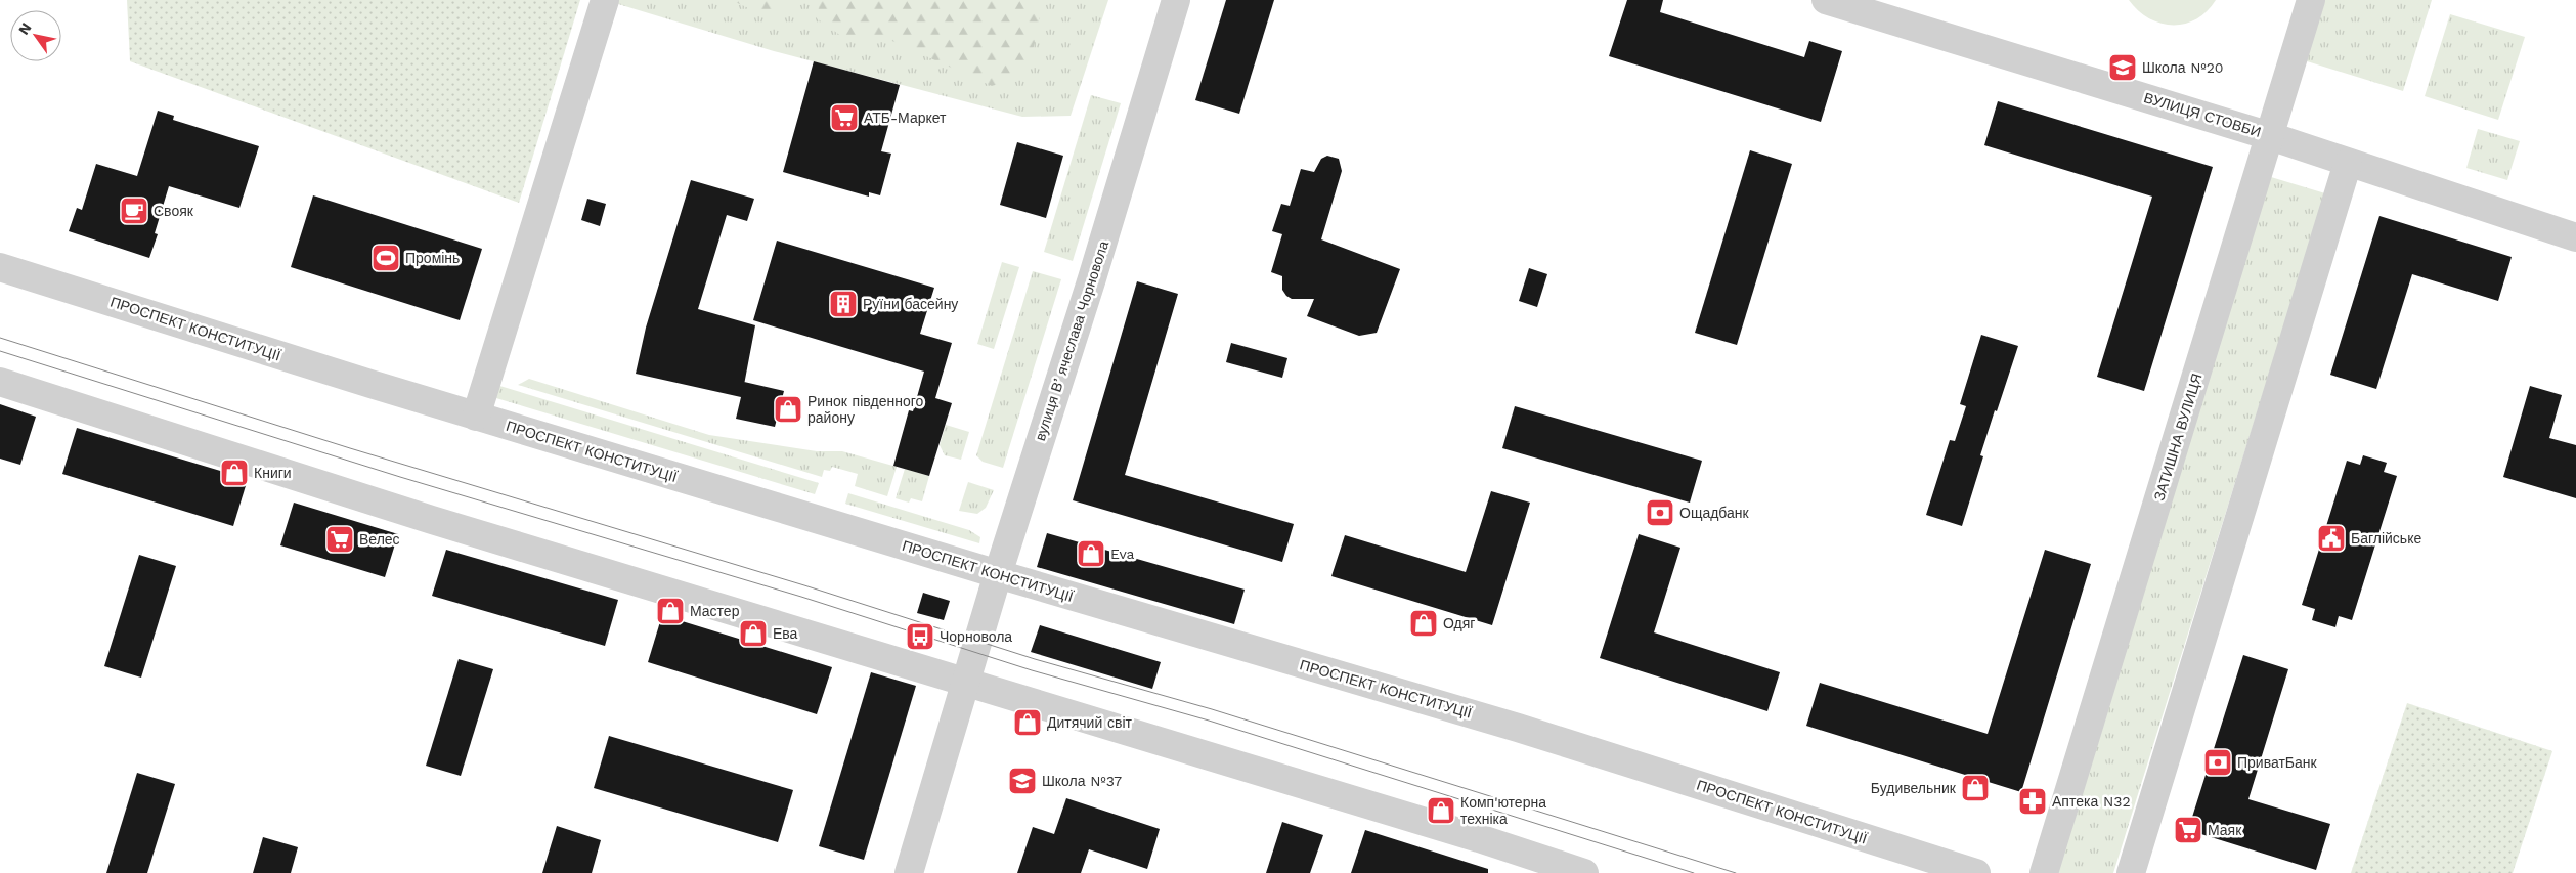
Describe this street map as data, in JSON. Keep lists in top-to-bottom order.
{
  "streets": {
    "street": [
      "ВУЛИЦЯ СТОВБИ",
      "ПРОСПЕКТ КОНСТИТУЦІЇ",
      "вулиця Вʼячеслава Чорновола",
      "ЗАТИШНА ВУЛИЦЯ"
    ]
  },
  "crossings": [
    ["ВУЛИЦЯ СТОВБИ", "ЗАТИШНА ВУЛИЦЯ"],
    ["ПРОСПЕКТ КОНСТИТУЦІЇ", "вулиця Вʼячеслава Чорновола"]
  ],
  "places": {
    "school or university": ["Школа №20", "Школа №37"],
    "supermarket": ["АТБ-Маркет", "Велес", "Маяк"],
    "cafe": ["Свояк"],
    "sports": ["Промінь"],
    "building": ["Руїни басейну"],
    "shop": [
      "Ринок південного району",
      "Книги",
      "Eva",
      "Мастер",
      "Одяг",
      "Ева",
      "Дитячий світ",
      "Будивельник",
      "Комп'ютерна техніка"
    ],
    "bank": ["Ощадбанк", "ПриватБанк"],
    "public building": ["Баглійське"],
    "bus stop": ["Чорновола"],
    "pharmacy": ["Аптека N32"]
  },
  "north": "top left"
}
